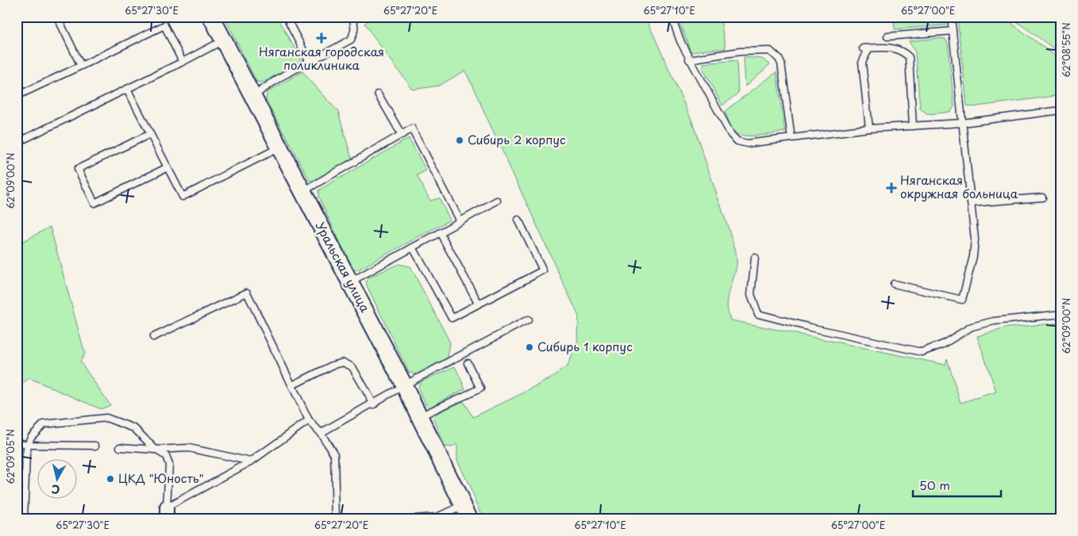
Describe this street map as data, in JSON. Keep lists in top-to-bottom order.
{
  "streets": {
    "street": ["Уральская улица"]
  },
  "places": {
    "health": ["Няганская городская поликлиника", "Няганская окружная больница"],
    "other": ["Сибирь 2 корпус", "Сибирь 1 корпус", "ЦКД \"Юность\""]
  },
  "scale_bar": "50 m",
  "north": "bottom",
  "coordinates": [
    "65°27'30\"E",
    "65°27'20\"E",
    "65°27'10\"E",
    "65°27'00\"E",
    "62°08'55\"N",
    "62°09'00\"N",
    "62°09'05\"N"
  ]
}
